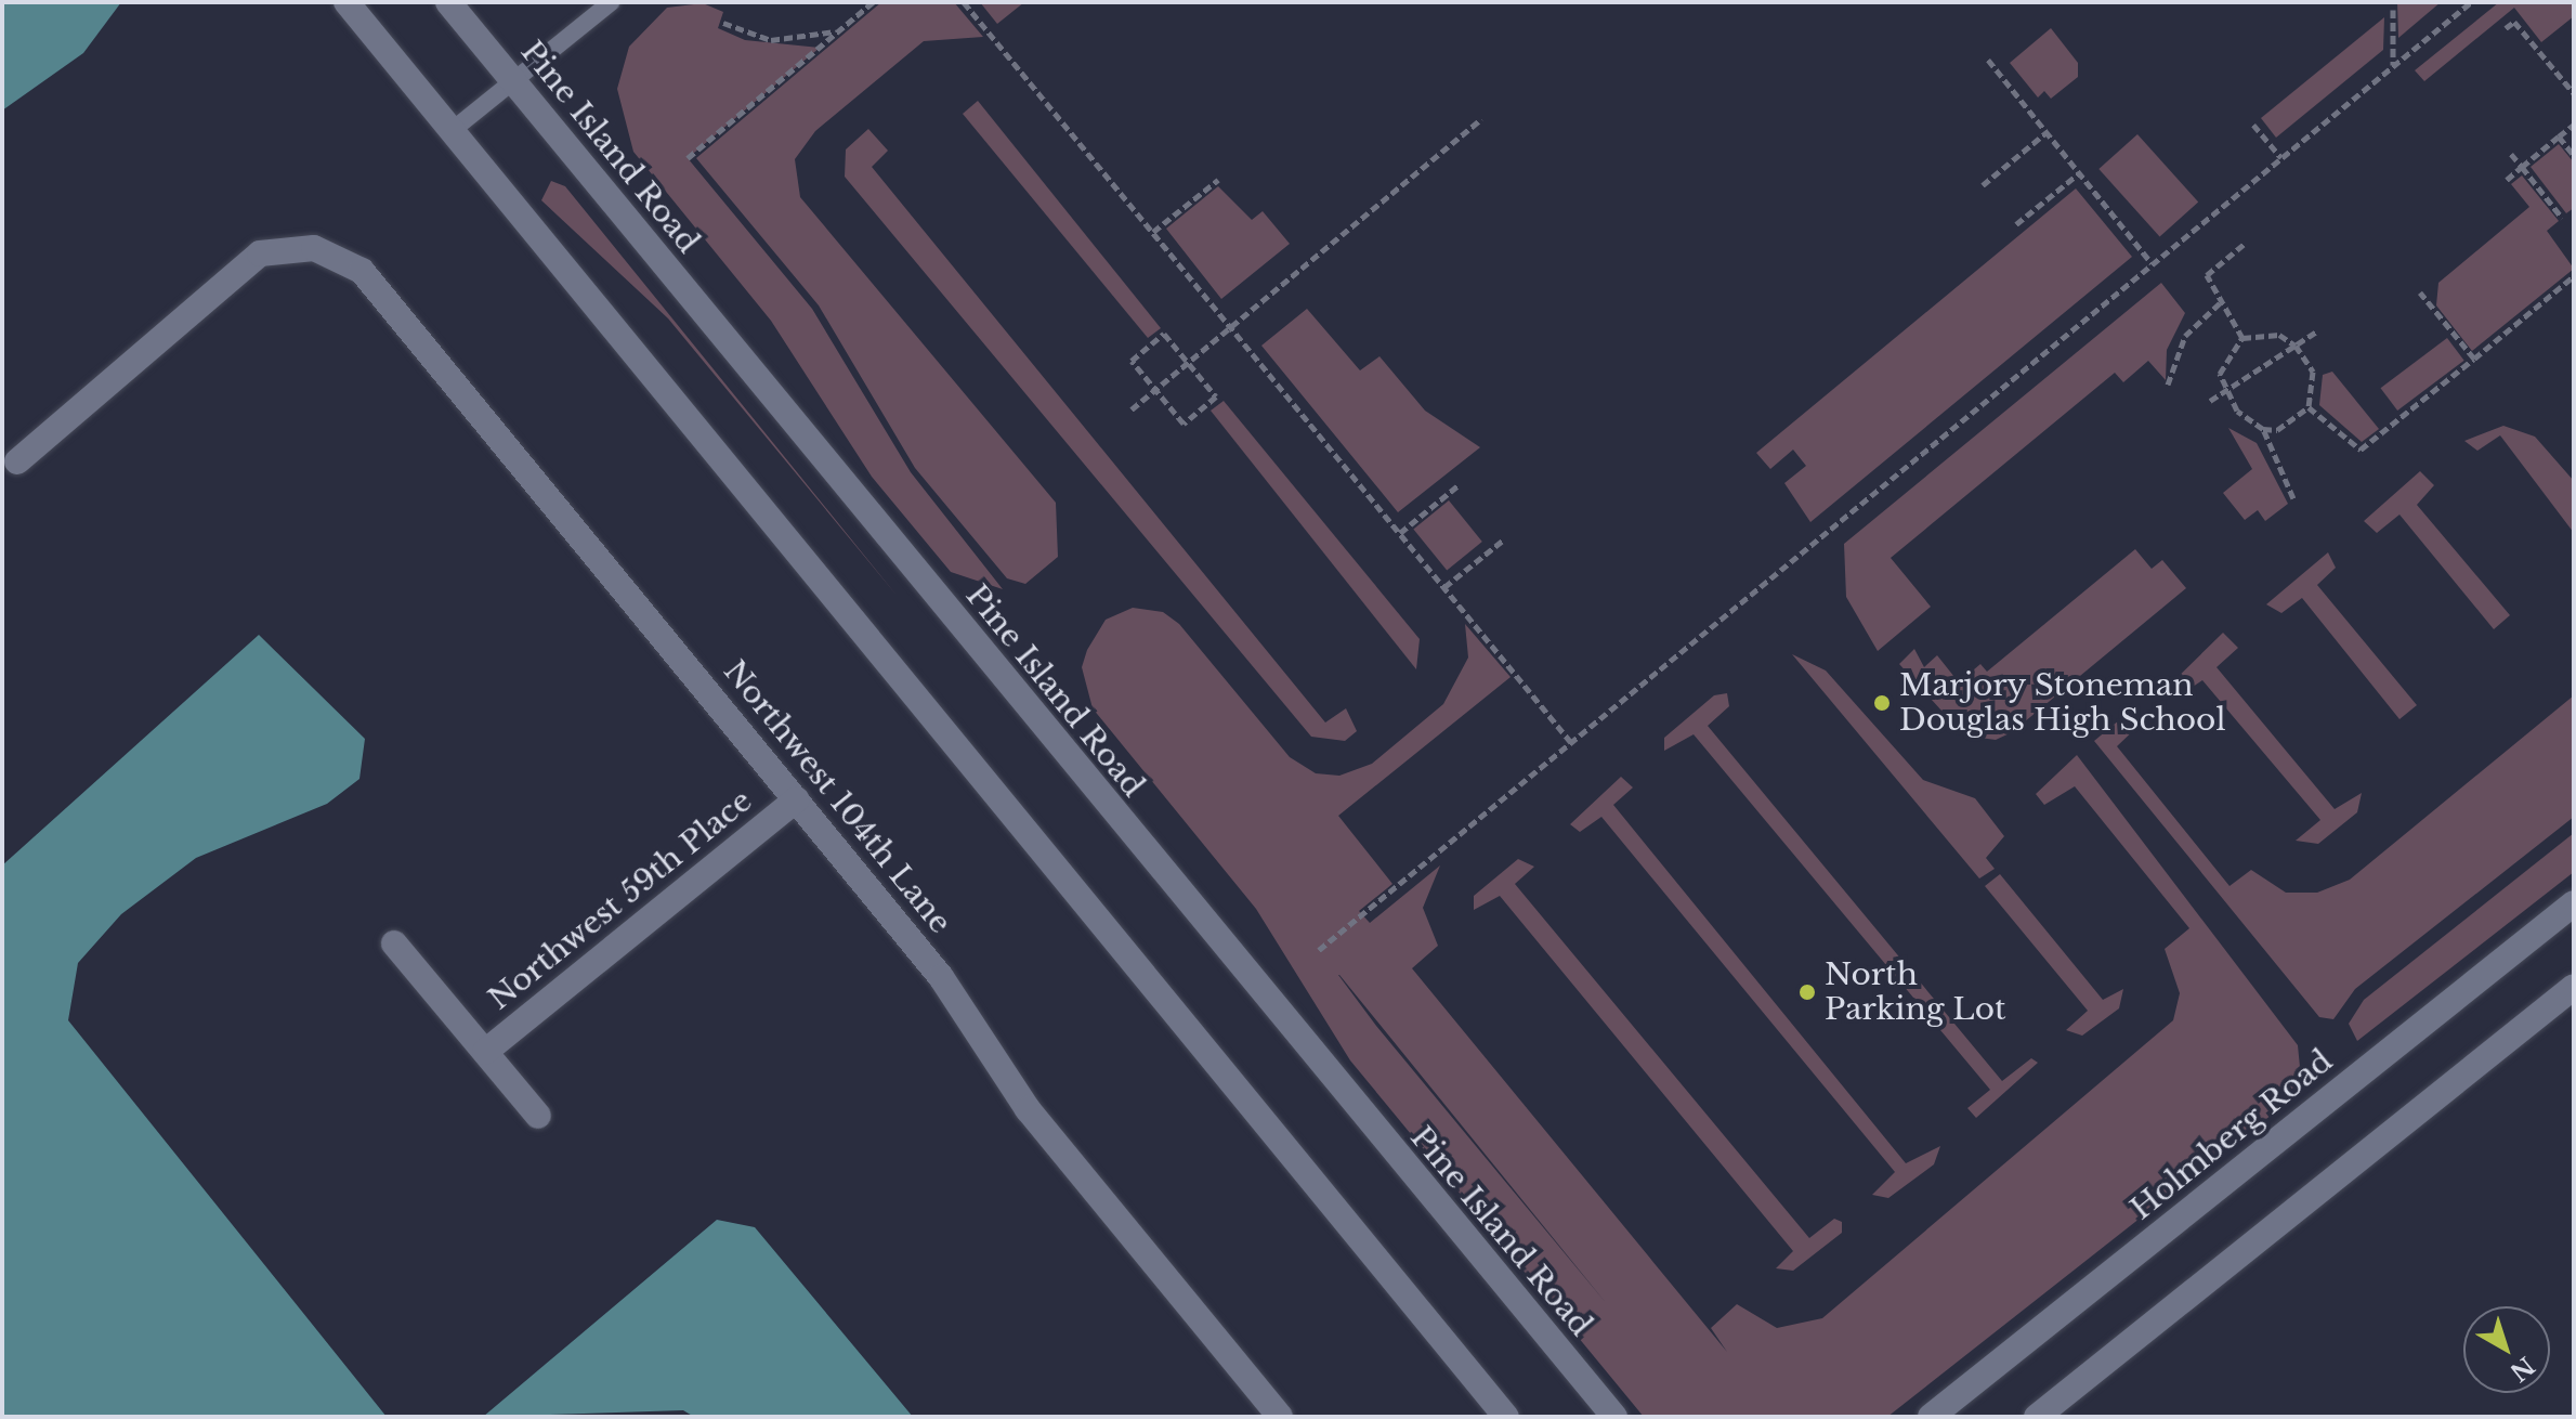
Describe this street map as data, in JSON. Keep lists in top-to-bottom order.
{
  "streets": {
    "street": [
      "Pine Island Road",
      "Northwest 104th Lane",
      "Northwest 59th Place",
      "Holmberg Road"
    ]
  },
  "crossings": [
    ["Northwest 104th Lane", "Northwest 59th Place"]
  ],
  "places": ["Marjory Stoneman Douglas High School", "North Parking Lot"],
  "north": "bottom right"
}
